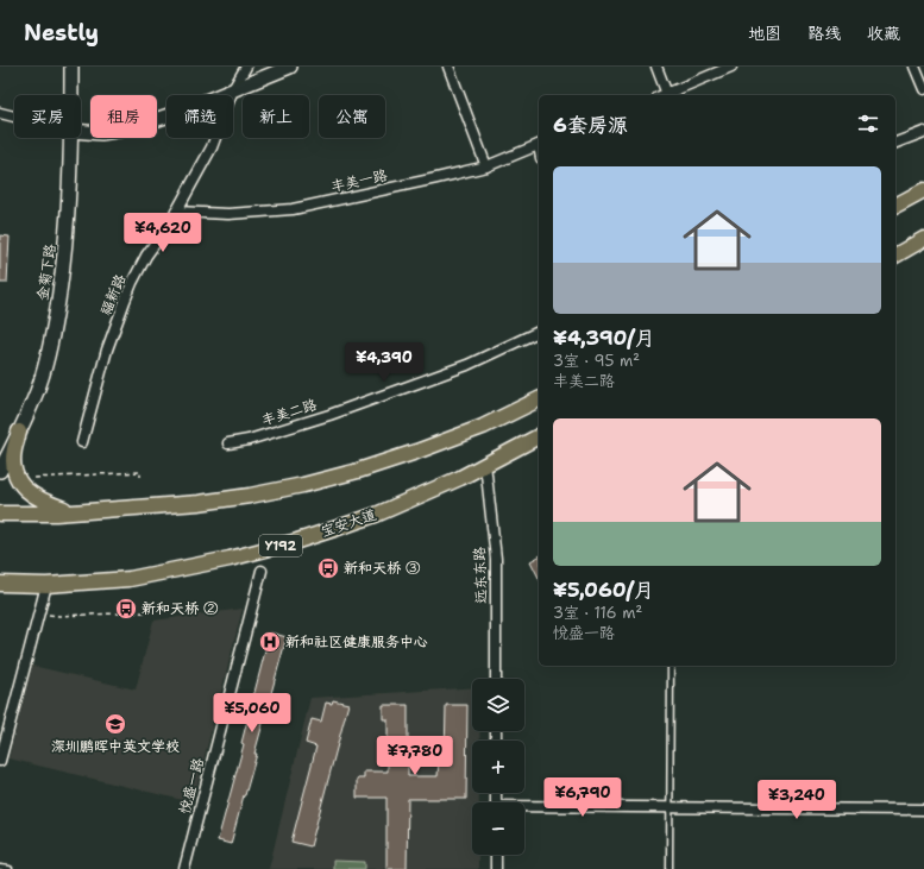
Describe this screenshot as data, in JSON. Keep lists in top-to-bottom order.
{
  "streets": {
    "main road": ["宝安大道", "Y192"],
    "street": [
      "丰美一路",
      "金菊下路",
      "福新路",
      "丰美二路",
      "远东东路",
      "悦盛一路"
    ]
  },
  "crossings": [
    ["丰美一路", "福新路"],
    ["宝安大道", "远东东路"]
  ],
  "places": {
    "bus stop": ["新和天桥 ③", "新和天桥 ②"],
    "hospital": ["新和社区健康服务中心"],
    "school or university": ["深圳鹏晖中英文学校"]
  },
  "page": {
    "header": "Nestly",
    "nav": ["地图", "路线", "收藏"],
    "chip": [
      "买房",
      "租房",
      "筛选",
      "新上",
      "公寓"
    ],
    "heading": "6套房源",
    "list": [
      {
        "name": "¥4,390/月",
        "note": "3室 · 95 m² · 丰美二路"
      },
      {
        "name": "¥5,060/月",
        "note": "3室 · 116 m² · 悦盛一路"
      }
    ],
    "price": [
      "¥4,620",
      "¥4,390",
      "¥5,060",
      "¥7,780",
      "¥6,790",
      "¥3,240"
    ],
    "map_buttons": ["+", "−"]
  }
}
